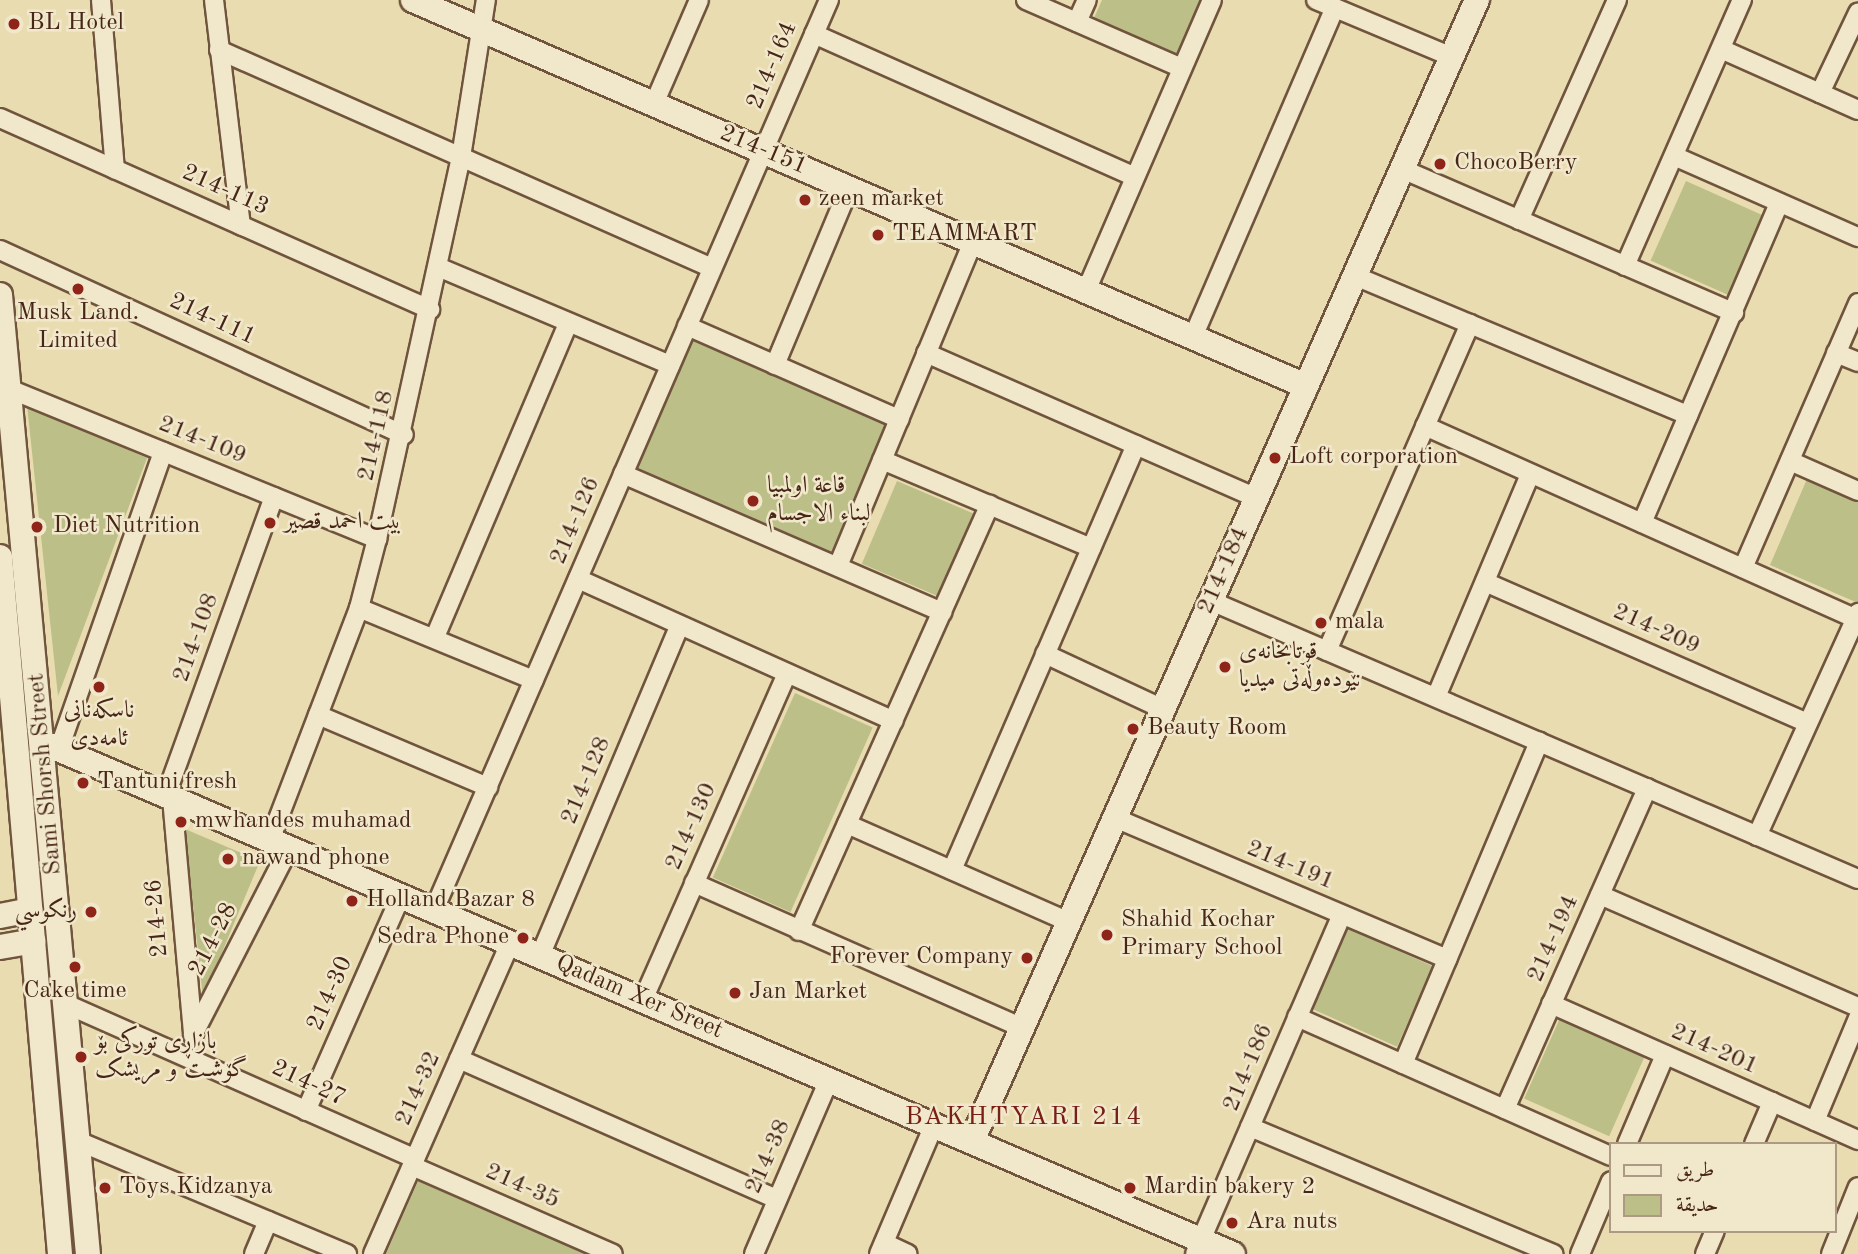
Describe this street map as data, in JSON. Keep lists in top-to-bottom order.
{
  "streets": {
    "street": [
      "214-164",
      "214-151",
      "214-113",
      "214-111",
      "214-118",
      "214-109",
      "214-126",
      "214-184",
      "214-209",
      "214-108",
      "Sami Shorsh Street",
      "214-128",
      "214-130",
      "214-191",
      "214-26",
      "214-194",
      "214-28",
      "214-30",
      "Qadam Xer Sreet",
      "214-201",
      "214-186",
      "214-27",
      "214-32",
      "214-38",
      "214-35"
    ]
  },
  "crossings": [
    ["214-164", "214-151"],
    ["214-164", "214-126"],
    ["214-151", "214-118"],
    ["214-151", "214-126"],
    ["214-151", "214-184"],
    ["214-113", "214-118"],
    ["214-111", "214-118"],
    ["214-118", "214-109"],
    ["214-118", "214-28"],
    ["214-118", "Qadam Xer Sreet"],
    ["214-109", "214-108"],
    ["214-109", "Sami Shorsh Street"],
    ["214-126", "Qadam Xer Sreet"],
    ["214-184", "214-191"],
    ["214-184", "Qadam Xer Sreet"],
    ["214-108", "214-26"],
    ["214-108", "Qadam Xer Sreet"],
    ["Sami Shorsh Street", "Qadam Xer Sreet"],
    ["Sami Shorsh Street", "214-27"],
    ["214-128", "Qadam Xer Sreet"],
    ["214-130", "Qadam Xer Sreet"],
    ["214-191", "214-186"],
    ["214-26", "214-28"],
    ["214-26", "Qadam Xer Sreet"],
    ["214-194", "214-201"],
    ["214-28", "Qadam Xer Sreet"],
    ["214-28", "214-27"],
    ["214-30", "Qadam Xer Sreet"],
    ["214-30", "214-27"],
    ["Qadam Xer Sreet", "214-186"],
    ["Qadam Xer Sreet", "214-32"],
    ["Qadam Xer Sreet", "214-38"],
    ["214-27", "214-32"],
    ["214-27", "214-35"],
    ["214-32", "214-35"]
  ],
  "districts": ["BAKHTYARI 214"],
  "places": [
    "BL Hotel",
    "ChocoBerry",
    "zeen market",
    "TEAMMART",
    "Musk Land. Limited",
    "Loft corporation",
    "قاعة اولمبيا لبناء الاجسام",
    "بيت احمد قصير",
    "Diet Nutrition",
    "mala",
    "قوتابخانەی نێودەوڵەتی میدیا",
    "ناسکەنانی ئامەدی",
    "Beauty Room",
    "Tantuni fresh",
    "mwhandes muhamad",
    "nawand phone",
    "Holland Bazar 8",
    "رنكوسي",
    "Shahid Kochar Primary School",
    "Sedra Phone",
    "Forever Company",
    "Cake time",
    "Jan Market",
    "بازاڕی تورکی بۆ گۆشـت و مریشک",
    "Toys Kidzanya",
    "Mardin bakery 2",
    "Ara nuts"
  ],
  "legend": ["طريق", "حديقة"]
}
